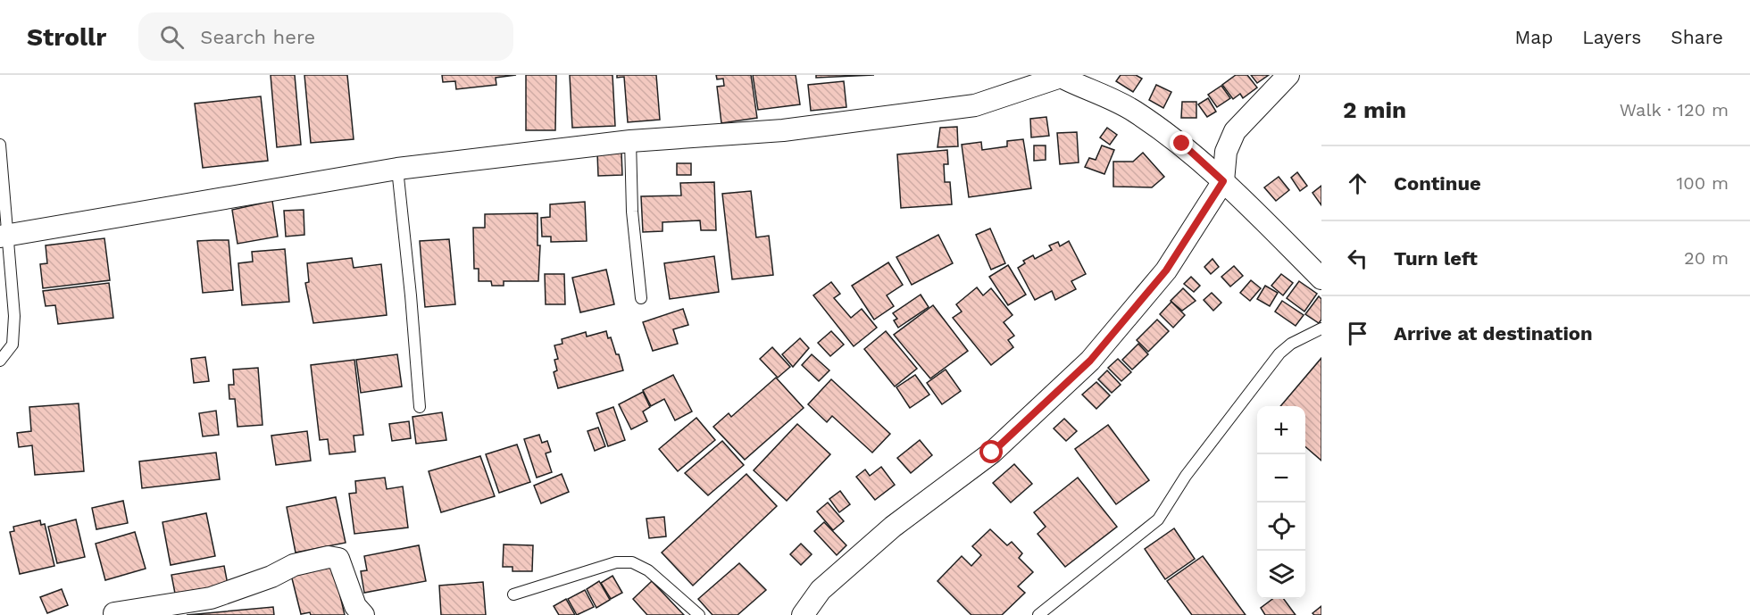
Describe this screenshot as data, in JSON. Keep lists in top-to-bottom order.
{
  "page": {
    "header": "Strollr",
    "search": "Search here",
    "nav": ["Map", "Layers", "Share"],
    "heading": ["2 min", "Walk · 120 m"],
    "list": [
      ["Continue", "100 m"],
      ["Turn left", "20 m"],
      "Arrive at destination"
    ],
    "map_buttons": ["+", "−"]
  }
}
